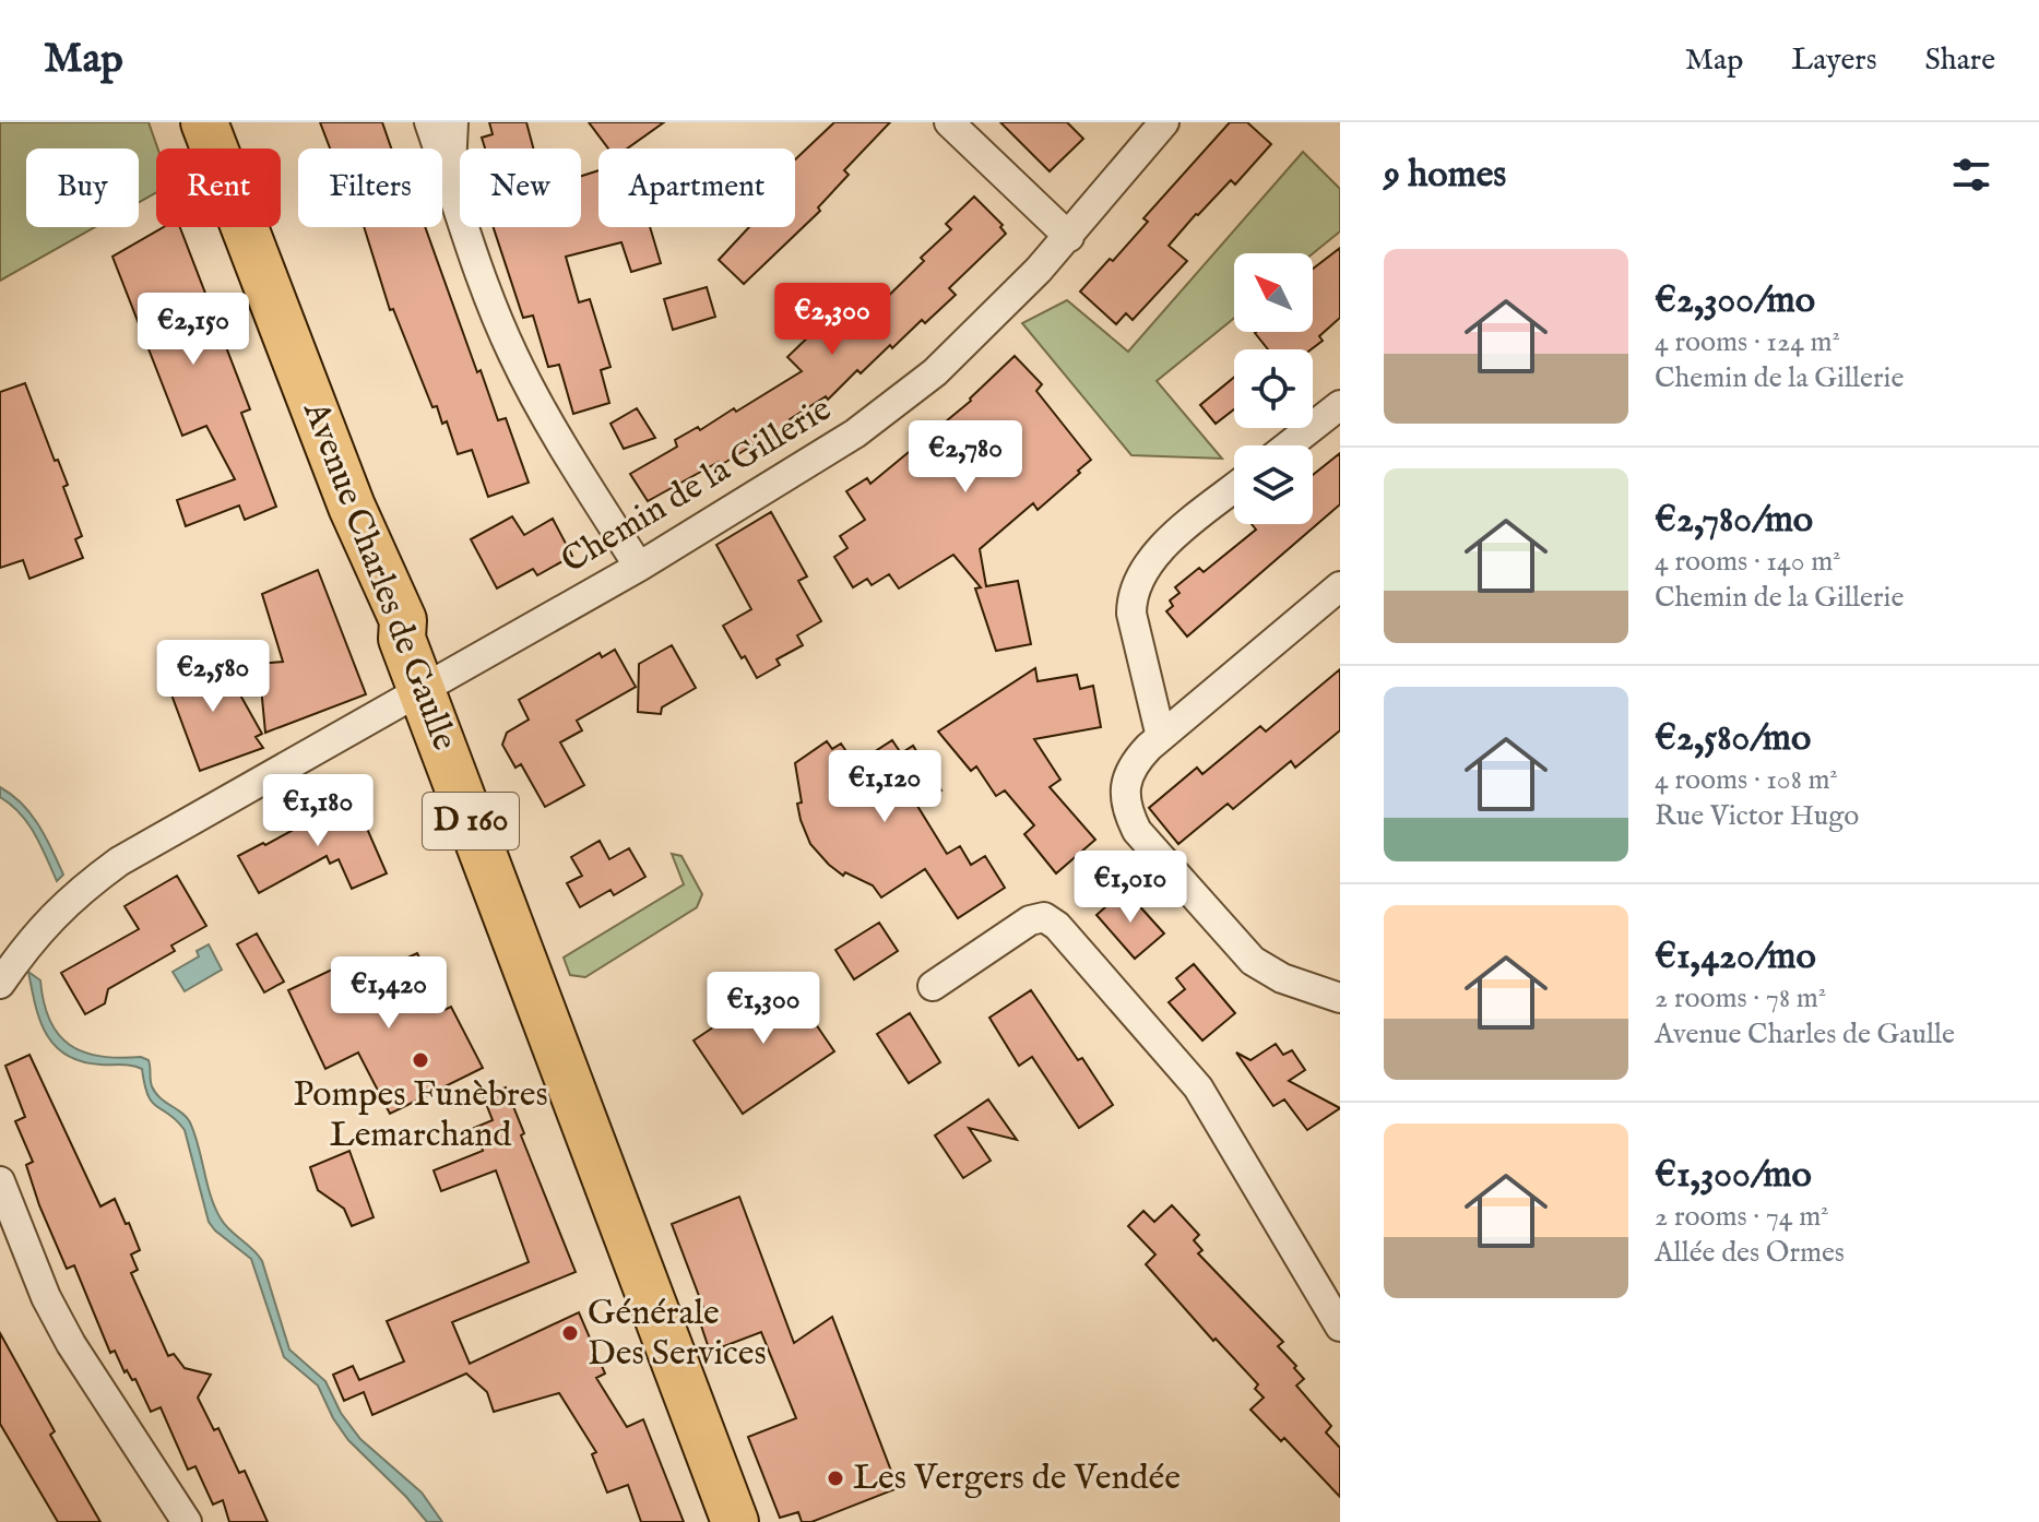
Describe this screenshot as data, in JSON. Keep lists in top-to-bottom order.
{
  "streets": {
    "main road": ["Avenue Charles de Gaulle", "D 160"],
    "street": ["Chemin de la Gillerie"]
  },
  "crossings": [
    ["Chemin de la Gillerie", "Avenue Charles de Gaulle"]
  ],
  "places": ["Pompes Funèbres Lemarchand", "Générale Des Services", "Les Vergers de Vendée"],
  "north": "top left",
  "page": {
    "header": "Map",
    "nav": ["Map", "Layers", "Share"],
    "heading": "9 homes",
    "chip": [
      "Buy",
      "Rent",
      "Filters",
      "New",
      "Apartment"
    ],
    "list": [
      {
        "name": "€2,300/mo",
        "note": "4 rooms · 124 m² · Chemin de la Gillerie"
      },
      {
        "name": "€2,780/mo",
        "note": "4 rooms · 140 m² · Chemin de la Gillerie"
      },
      {
        "name": "€2,580/mo",
        "note": "4 rooms · 108 m² · Rue Victor Hugo"
      },
      {
        "name": "€1,420/mo",
        "note": "2 rooms · 78 m² · Avenue Charles de Gaulle"
      },
      {
        "name": "€1,300/mo",
        "note": "2 rooms · 74 m² · Allée des Ormes"
      }
    ],
    "price": [
      "€2,300",
      "€2,150",
      "€2,780",
      "€2,580",
      "€1,120",
      "€1,180",
      "€1,010",
      "€1,420",
      "€1,300"
    ]
  }
}
